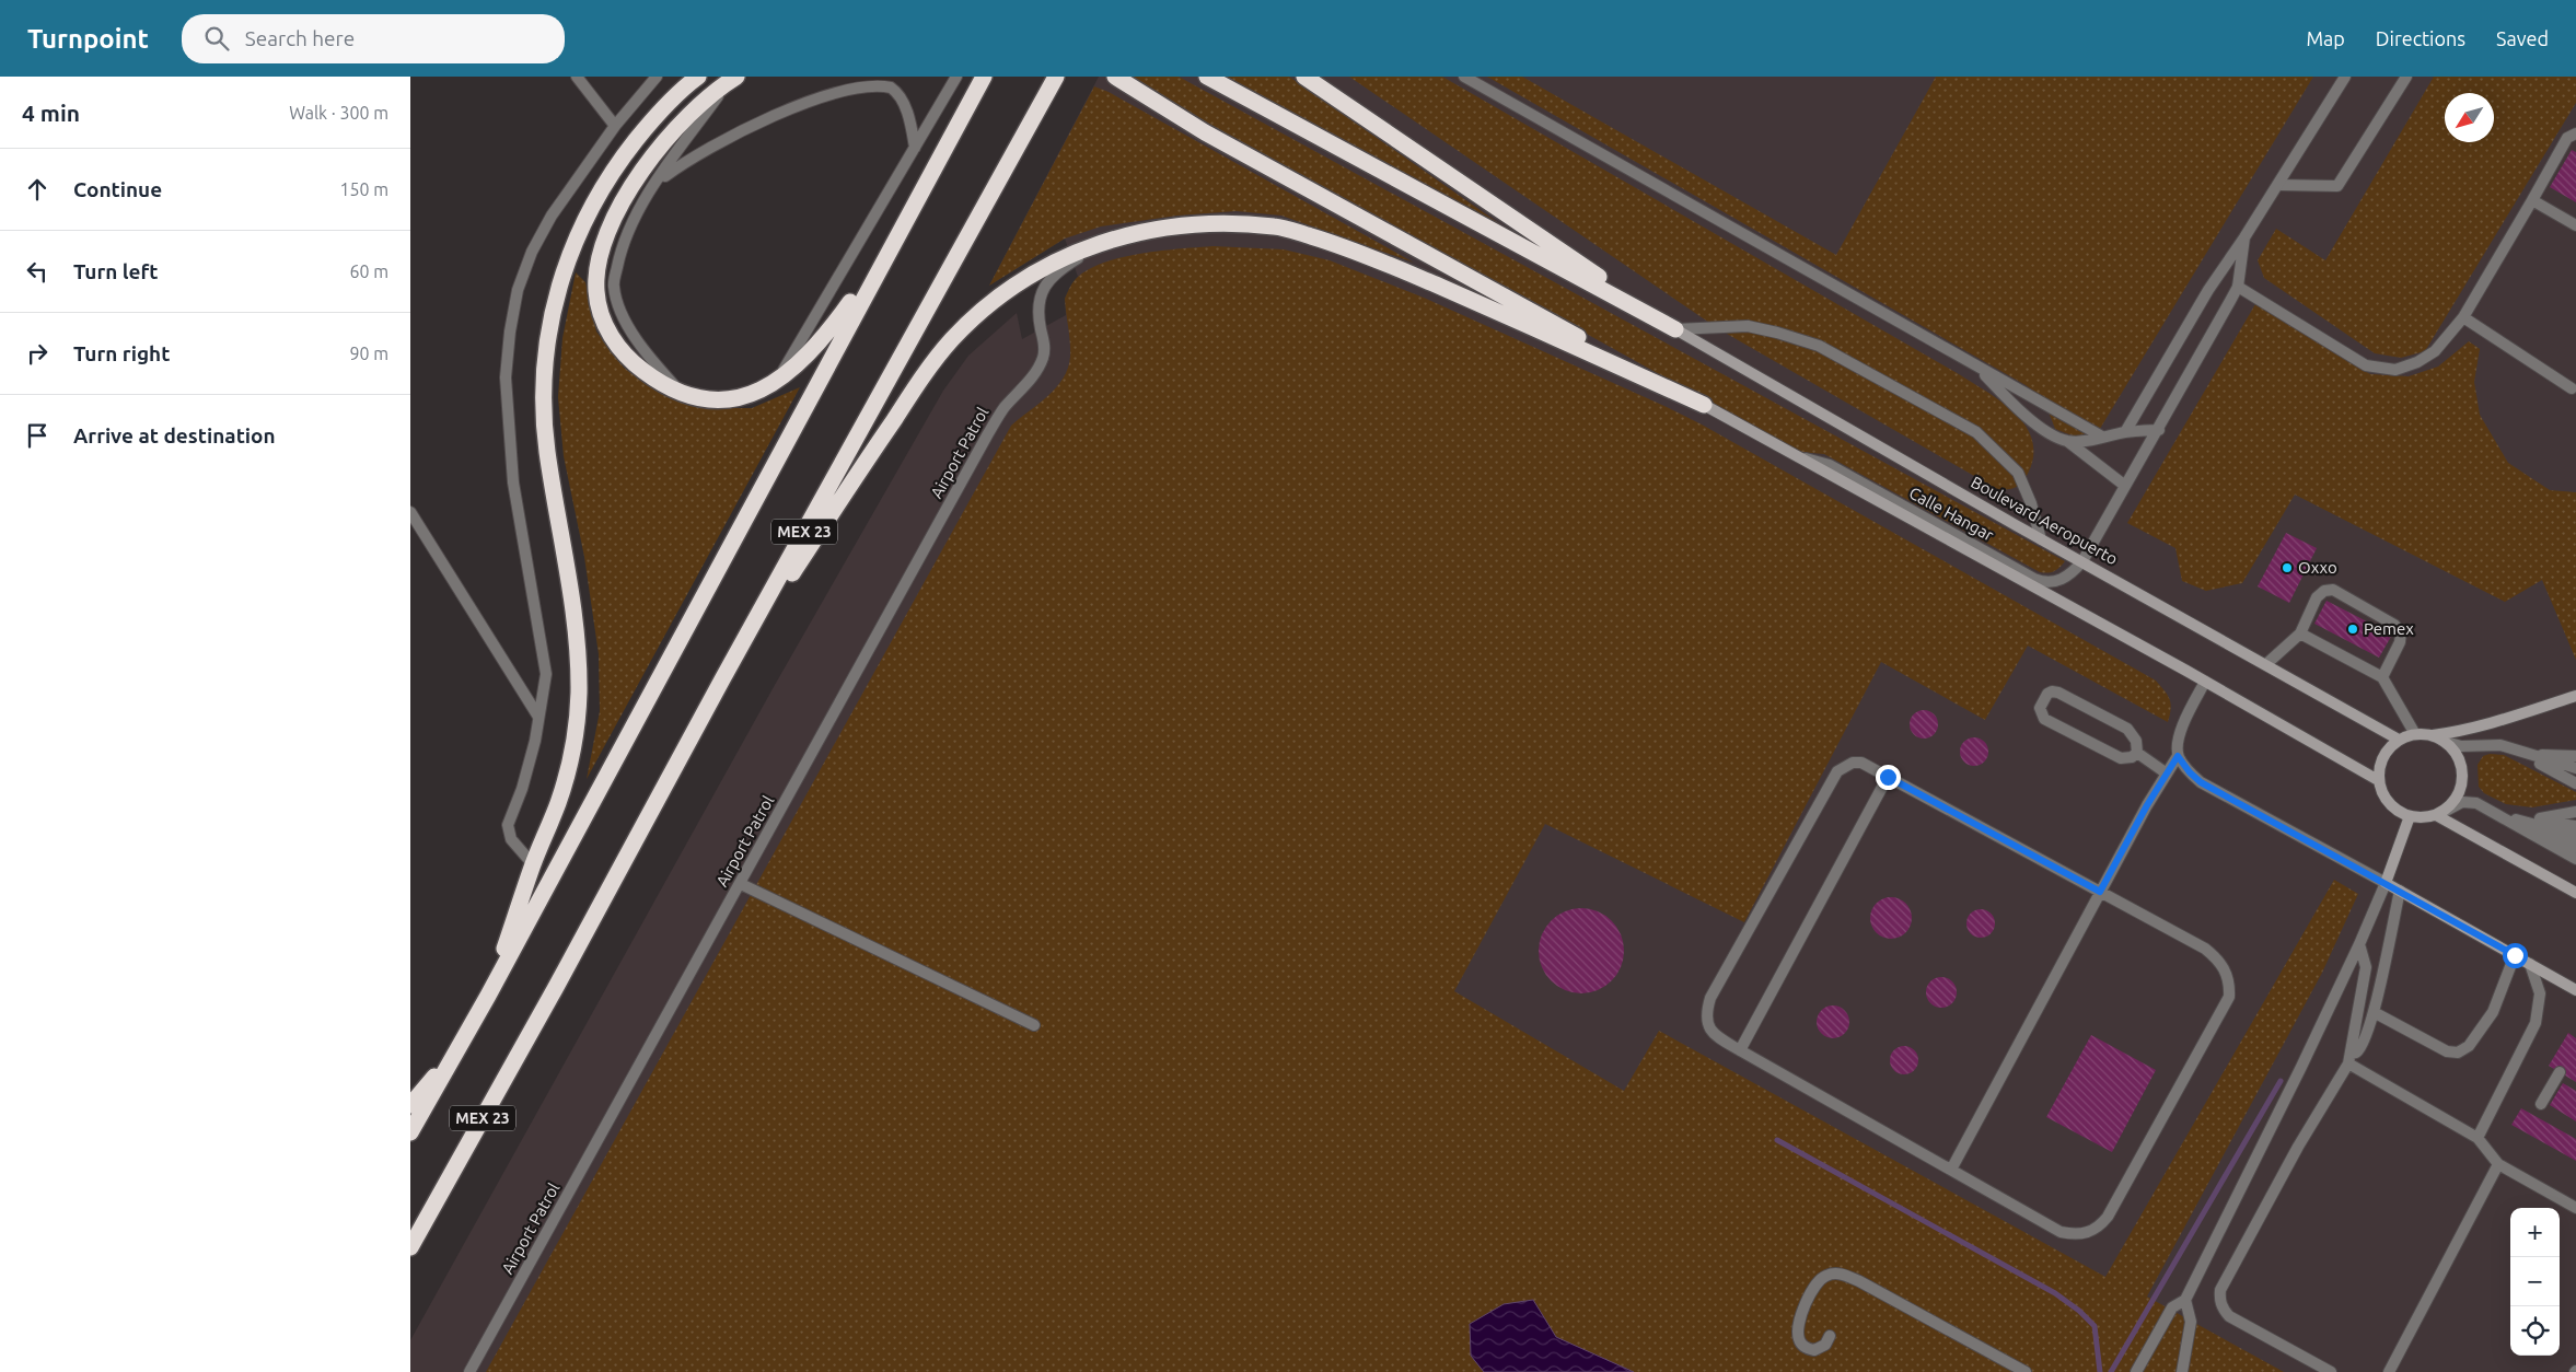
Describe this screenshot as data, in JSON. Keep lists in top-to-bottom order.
{
  "streets": {
    "highway": ["MEX 23"],
    "street": ["Airport Patrol", "Calle Hangar", "Boulevard Aeropuerto"]
  },
  "crossings": [
    ["Calle Hangar", "Boulevard Aeropuerto"]
  ],
  "places": ["Oxxo", "Pemex"],
  "north": "bottom left",
  "page": {
    "header": "Turnpoint",
    "search": "Search here",
    "nav": ["Map", "Directions", "Saved"],
    "heading": ["4 min", "Walk · 300 m"],
    "list": [
      ["Continue", "150 m"],
      ["Turn left", "60 m"],
      ["Turn right", "90 m"],
      "Arrive at destination"
    ],
    "map_buttons": ["+", "−"]
  }
}
